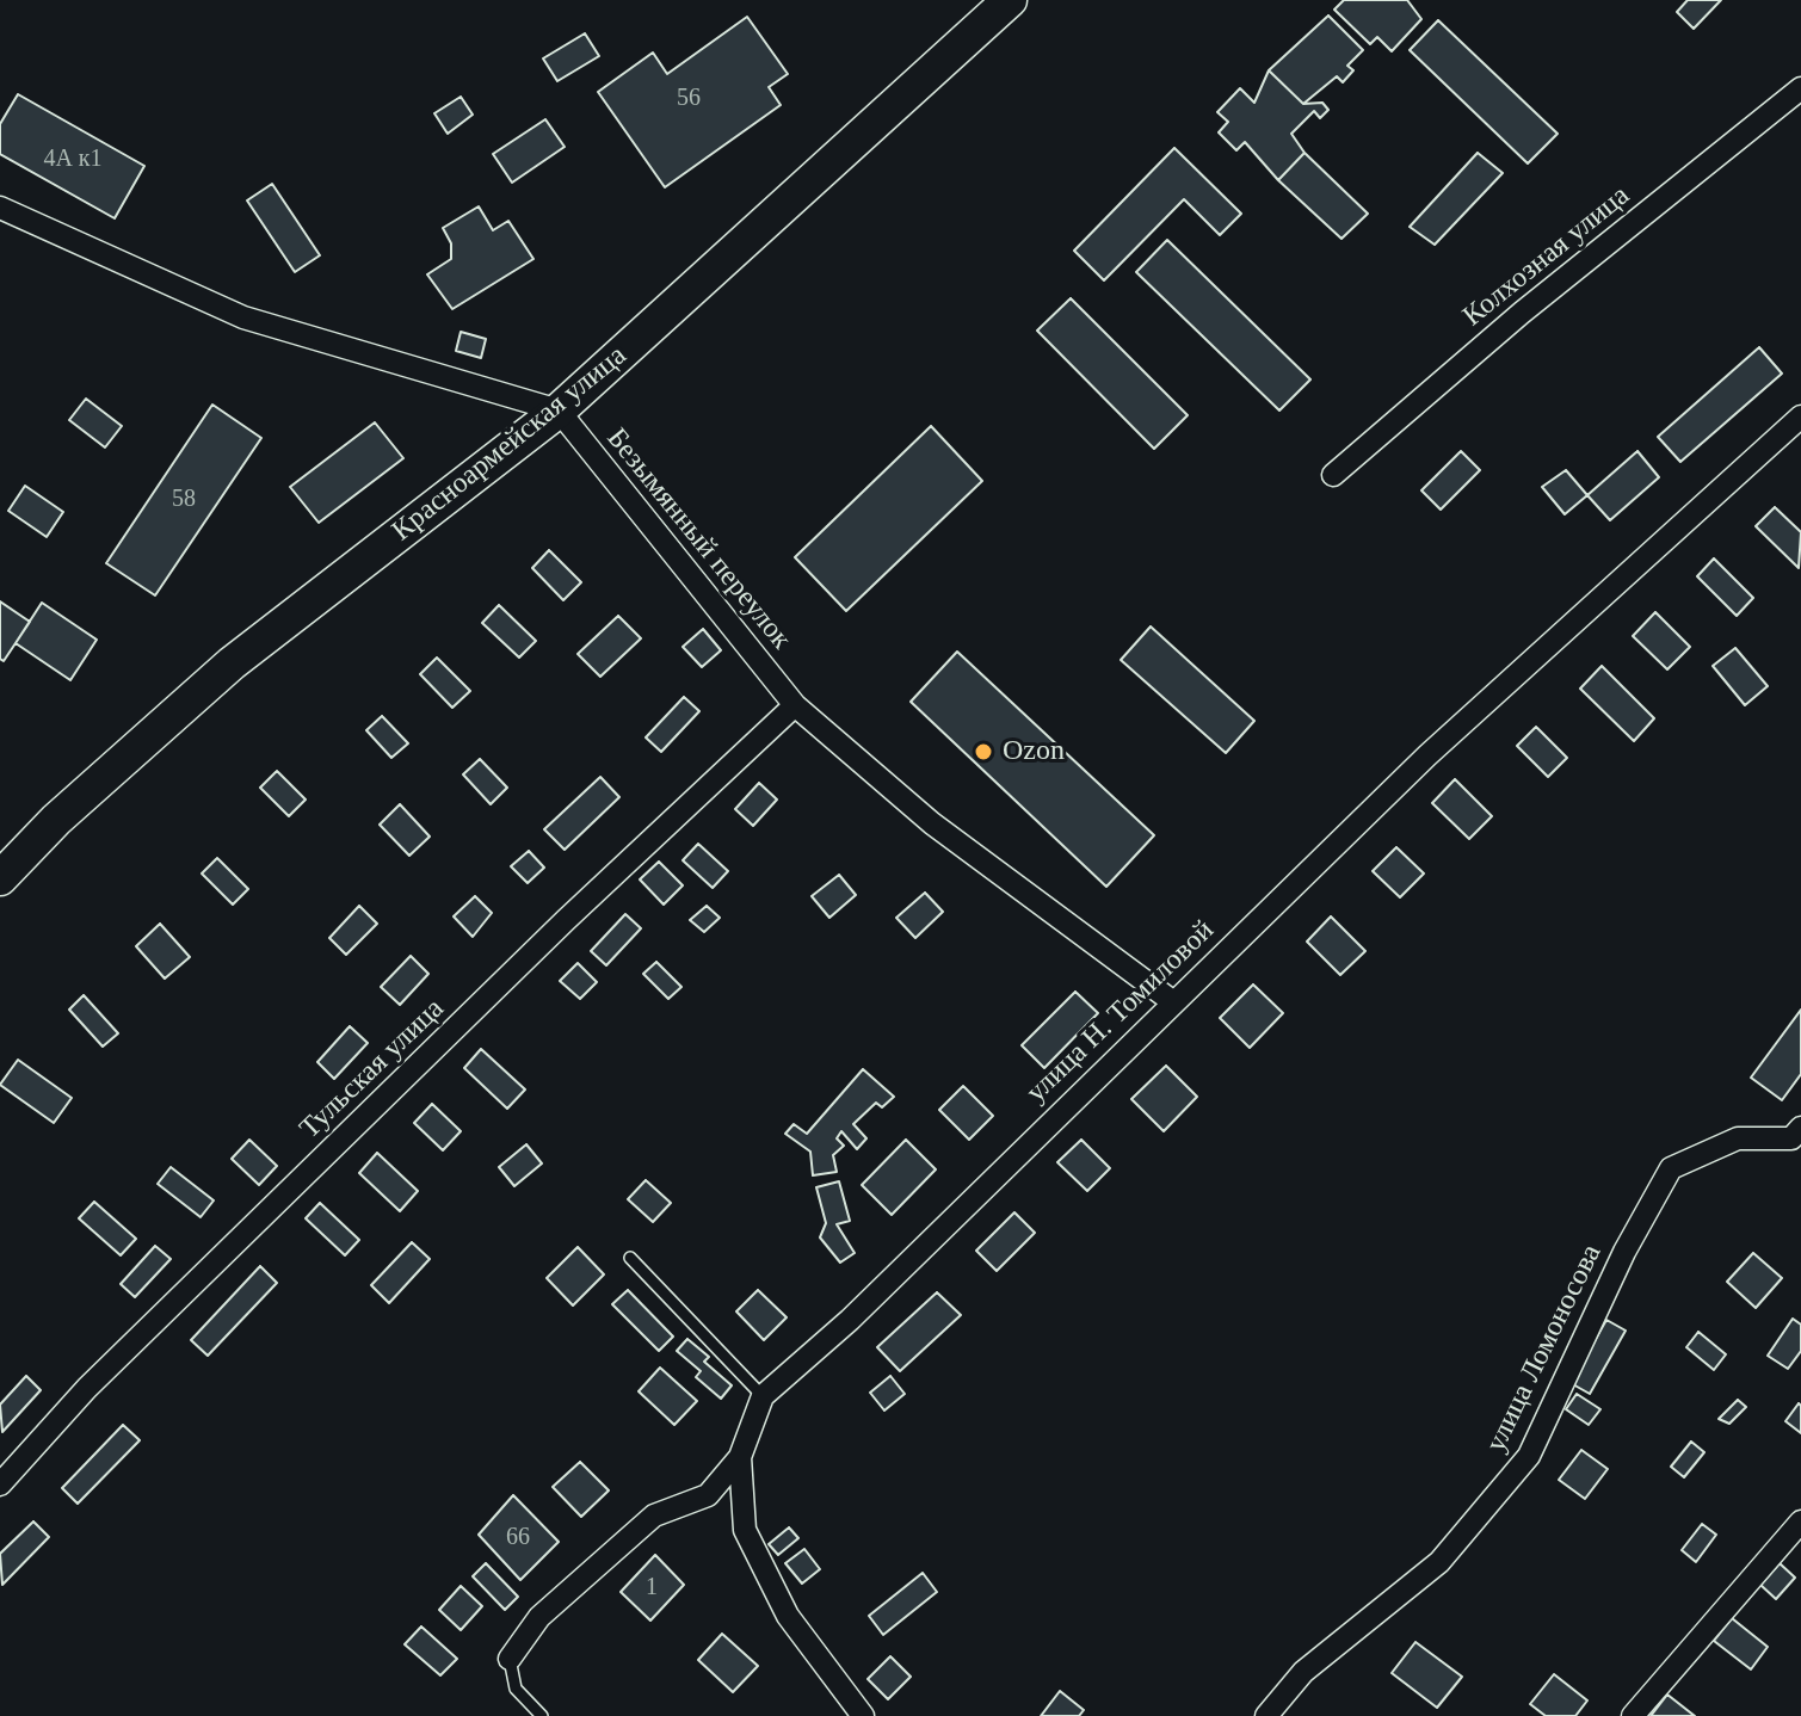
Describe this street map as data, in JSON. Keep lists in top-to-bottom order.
{
  "streets": {
    "main road": ["Красноармейская улица"],
    "street": [
      "Колхозная улица",
      "Безымянный переулок",
      "улица Н. Томиловой",
      "Тульская улица",
      "улица Ломоносова"
    ]
  },
  "crossings": [
    ["Красноармейская улица", "Безымянный переулок"],
    ["Безымянный переулок", "улица Н. Томиловой"],
    ["Безымянный переулок", "Тульская улица"]
  ],
  "places": ["Ozon"],
  "house_numbers": [
    "56",
    "4А к1",
    "58",
    "66",
    "1"
  ]
}
